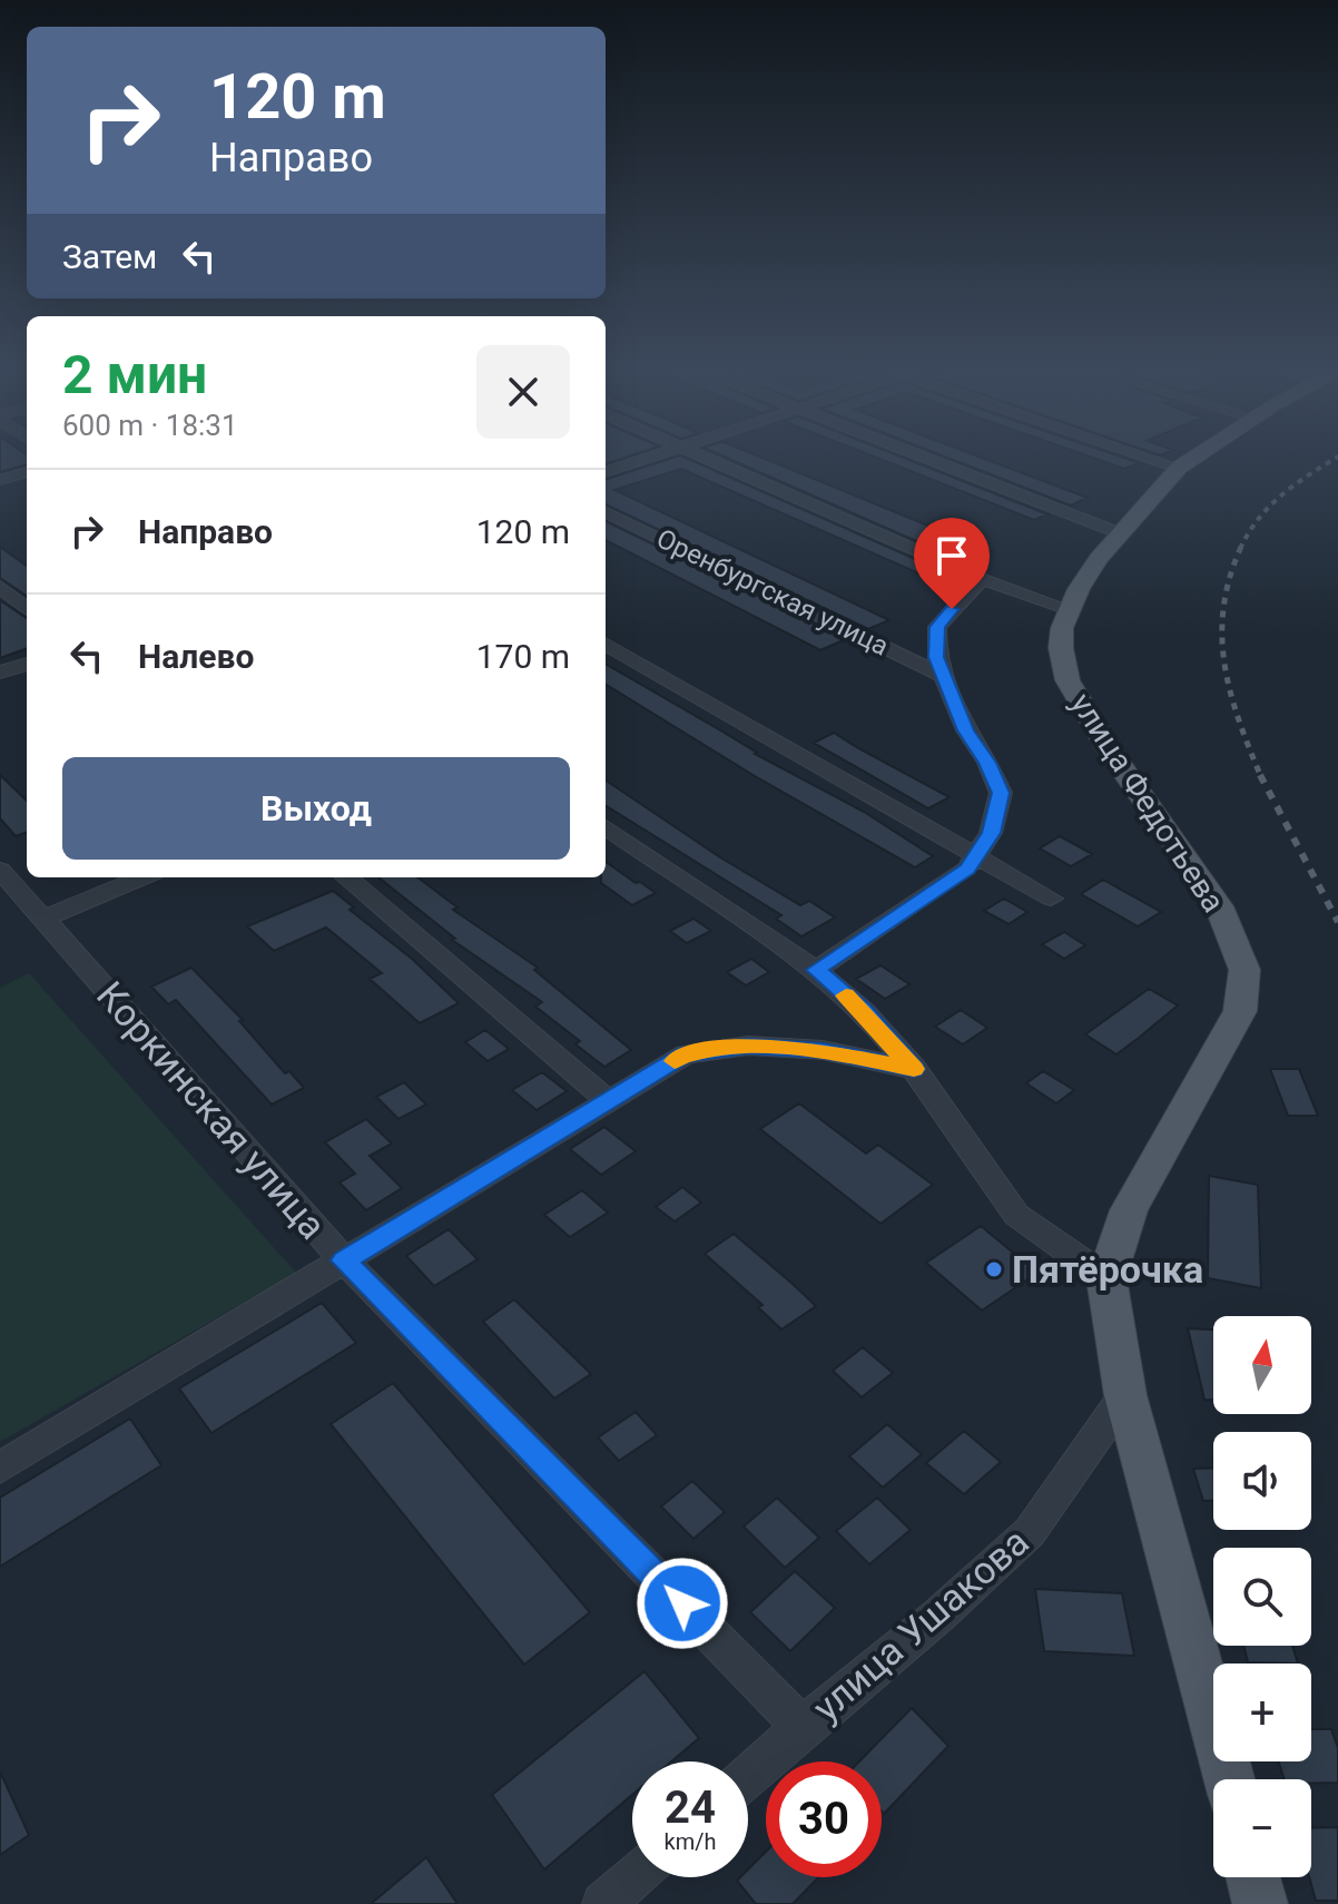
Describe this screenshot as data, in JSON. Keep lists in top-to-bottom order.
{
  "streets": {
    "main road": ["улица Федотьева"],
    "street": ["Оренбургская улица", "Коркинская улица", "улица Ушакова"]
  },
  "crossings": [
    ["улица Федотьева", "улица Ушакова"],
    ["Коркинская улица", "улица Ушакова"]
  ],
  "places": ["Пятёрочка"],
  "north": "top",
  "page": {
    "turn": ["120 m", "Направо"],
    "then": "Затем",
    "heading": ["2 мин", "600 m · 18:31"],
    "list": [
      {
        "name": "Направо",
        "value": "120 m"
      },
      {
        "name": "Налево",
        "value": "170 m"
      }
    ],
    "buttons": "Выход",
    "map_buttons": ["+", "−"],
    "speed": "24 km/h",
    "limit": "30"
  }
}
